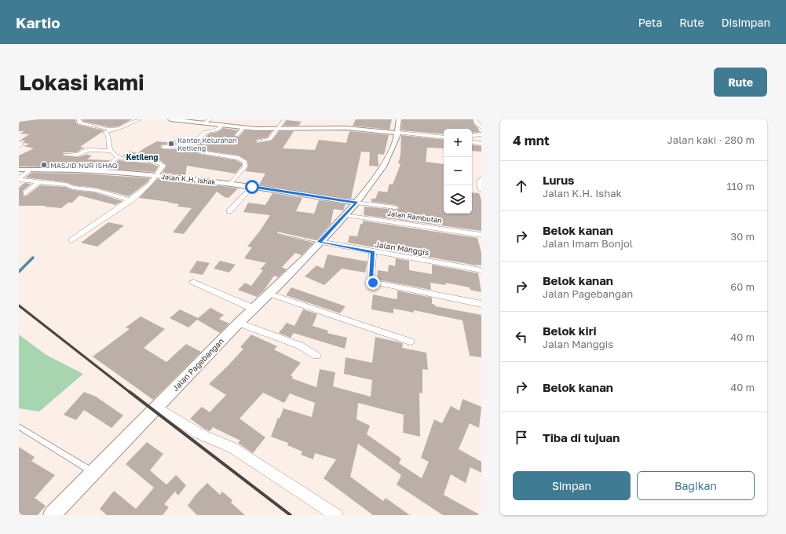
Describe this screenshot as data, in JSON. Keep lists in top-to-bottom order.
{
  "streets": {
    "street": [
      "Jalan K.H. Ishak",
      "Jalan Rambutan",
      "Jalan Manggis",
      "Jalan Pagebangan"
    ]
  },
  "crossings": [
    ["Jalan K.H. Ishak", "Jalan Pagebangan"],
    ["Jalan Rambutan", "Jalan Pagebangan"],
    ["Jalan Manggis", "Jalan Pagebangan"]
  ],
  "districts": ["Ketileng"],
  "places": ["Kantor Kelurahan Ketileng", "MASJID NUR ISHAQ"],
  "page": {
    "header": "Kartio",
    "nav": ["Peta", "Rute", "Disimpan"],
    "buttons": [
      "Rute",
      ["Simpan", "Bagikan"]
    ],
    "title": "Lokasi kami",
    "heading": ["4 mnt", "Jalan kaki · 280 m"],
    "map_buttons": ["+", "−"],
    "list": [
      ["Lurus", "Jalan K.H. Ishak", "110 m"],
      ["Belok kanan", "Jalan Imam Bonjol", "30 m"],
      ["Belok kanan", "Jalan Pagebangan", "60 m"],
      ["Belok kiri", "Jalan Manggis", "40 m"],
      ["Belok kanan", "40 m"],
      "Tiba di tujuan"
    ]
  }
}
